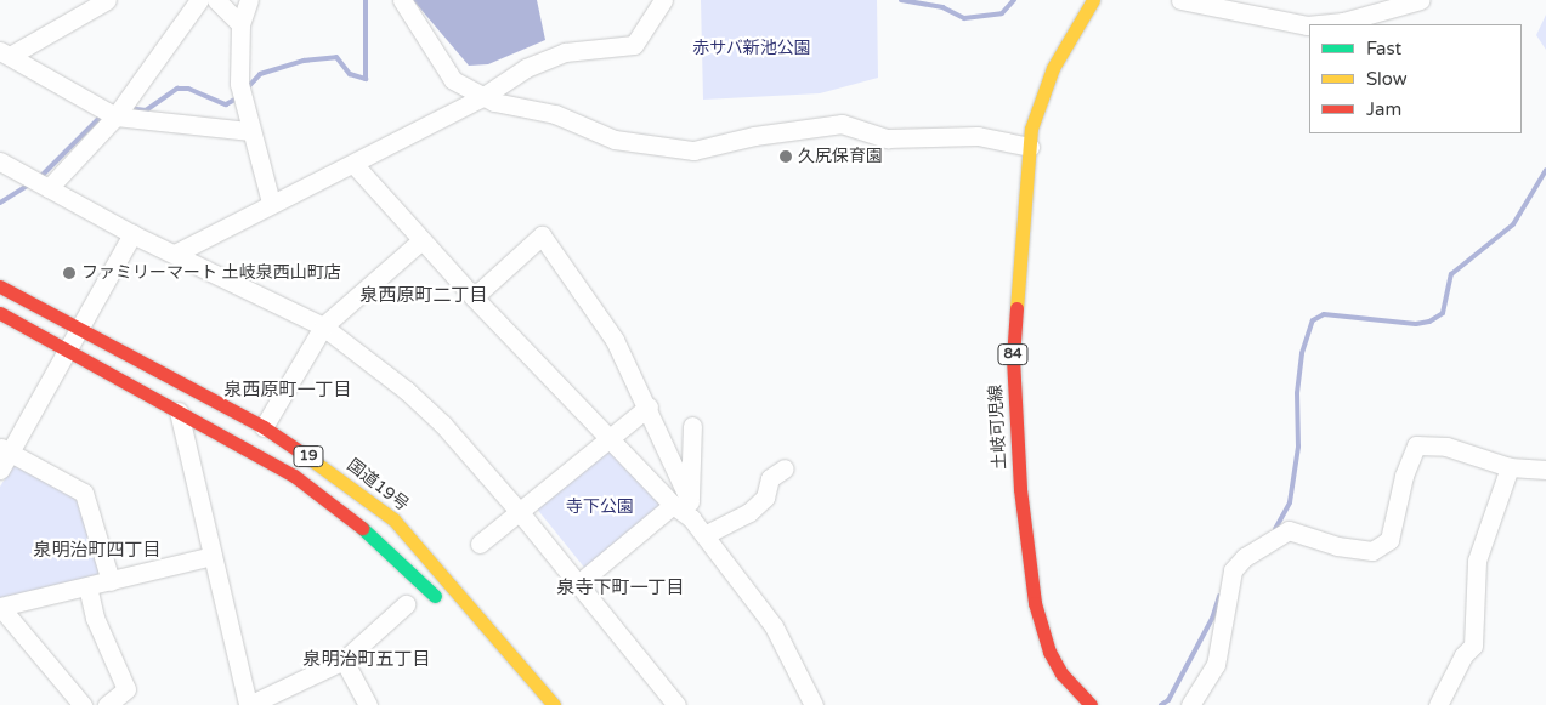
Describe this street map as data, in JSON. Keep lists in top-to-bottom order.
{
  "streets": {
    "main road": [
      "84",
      "土岐可児線",
      "19",
      "国道19号"
    ]
  },
  "districts": [
    "泉西原町二丁目",
    "泉西原町一丁目",
    "泉明治町四丁目",
    "泉寺下町一丁目",
    "泉明治町五丁目"
  ],
  "parks": ["赤サバ新池公園", "寺下公園"],
  "places": ["久尻保育園", "ファミリーマート 土岐泉西山町店"],
  "legend": ["Fast", "Slow", "Jam"]
}
